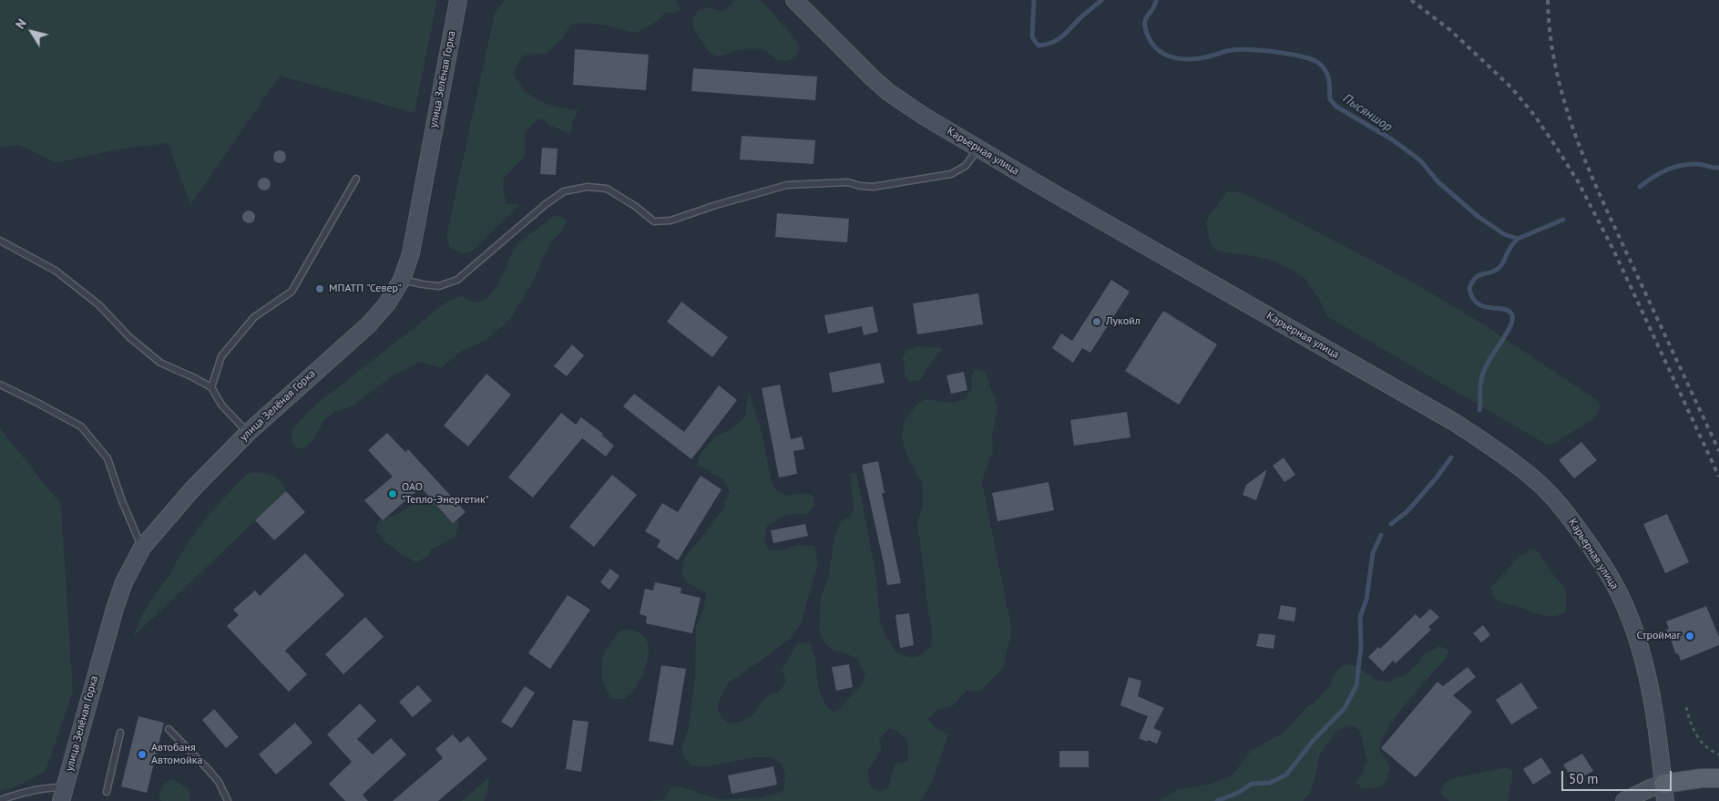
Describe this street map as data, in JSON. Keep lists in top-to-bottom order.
{
  "streets": {
    "main road": ["улица Зелёная Горка", "Карьерная улица"]
  },
  "water": ["Пысяншор"],
  "places": [
    "МПАТП \"Север\"",
    "Лукойл",
    "ОАО \"Тепло-Энергетик\"",
    "Строймаг",
    "Автобаня Автомойка"
  ],
  "scale_bar": "50 m",
  "north": "top left"
}
